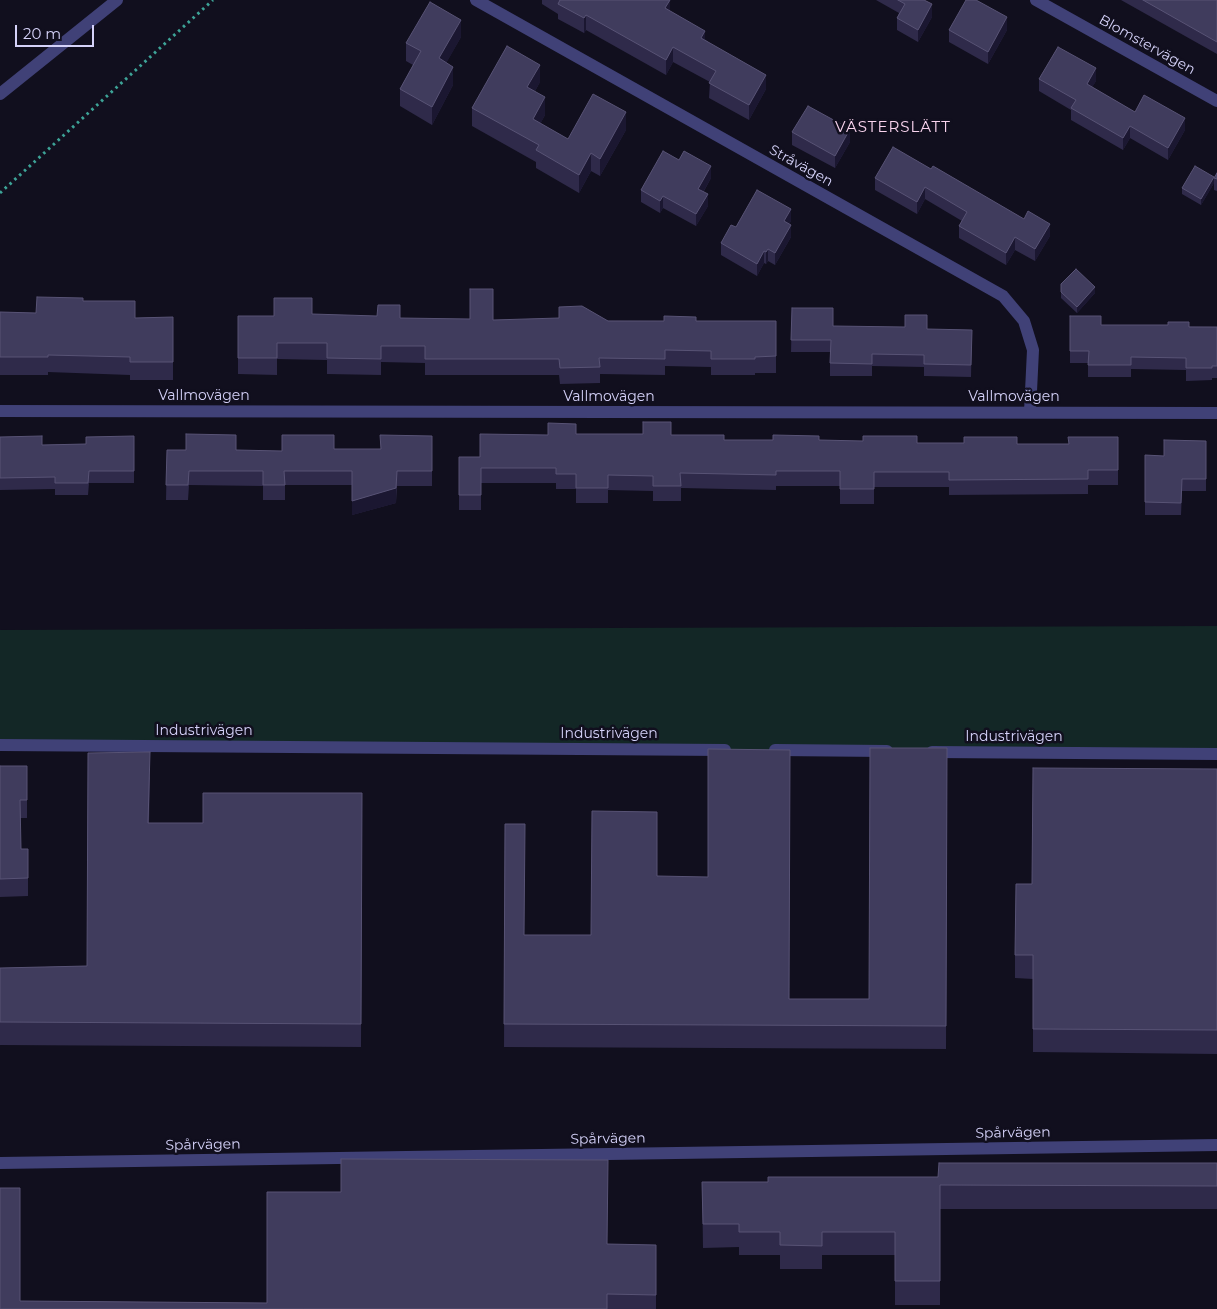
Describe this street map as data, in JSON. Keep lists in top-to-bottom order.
{
  "streets": {
    "street": [
      "Blomstervägen",
      "Stråvägen",
      "Vallmovägen",
      "Industrivägen",
      "Spårvägen"
    ]
  },
  "crossings": [
    ["Stråvägen", "Vallmovägen"]
  ],
  "districts": ["VÄSTERSLÄTT"],
  "scale_bar": "20 m"
}
